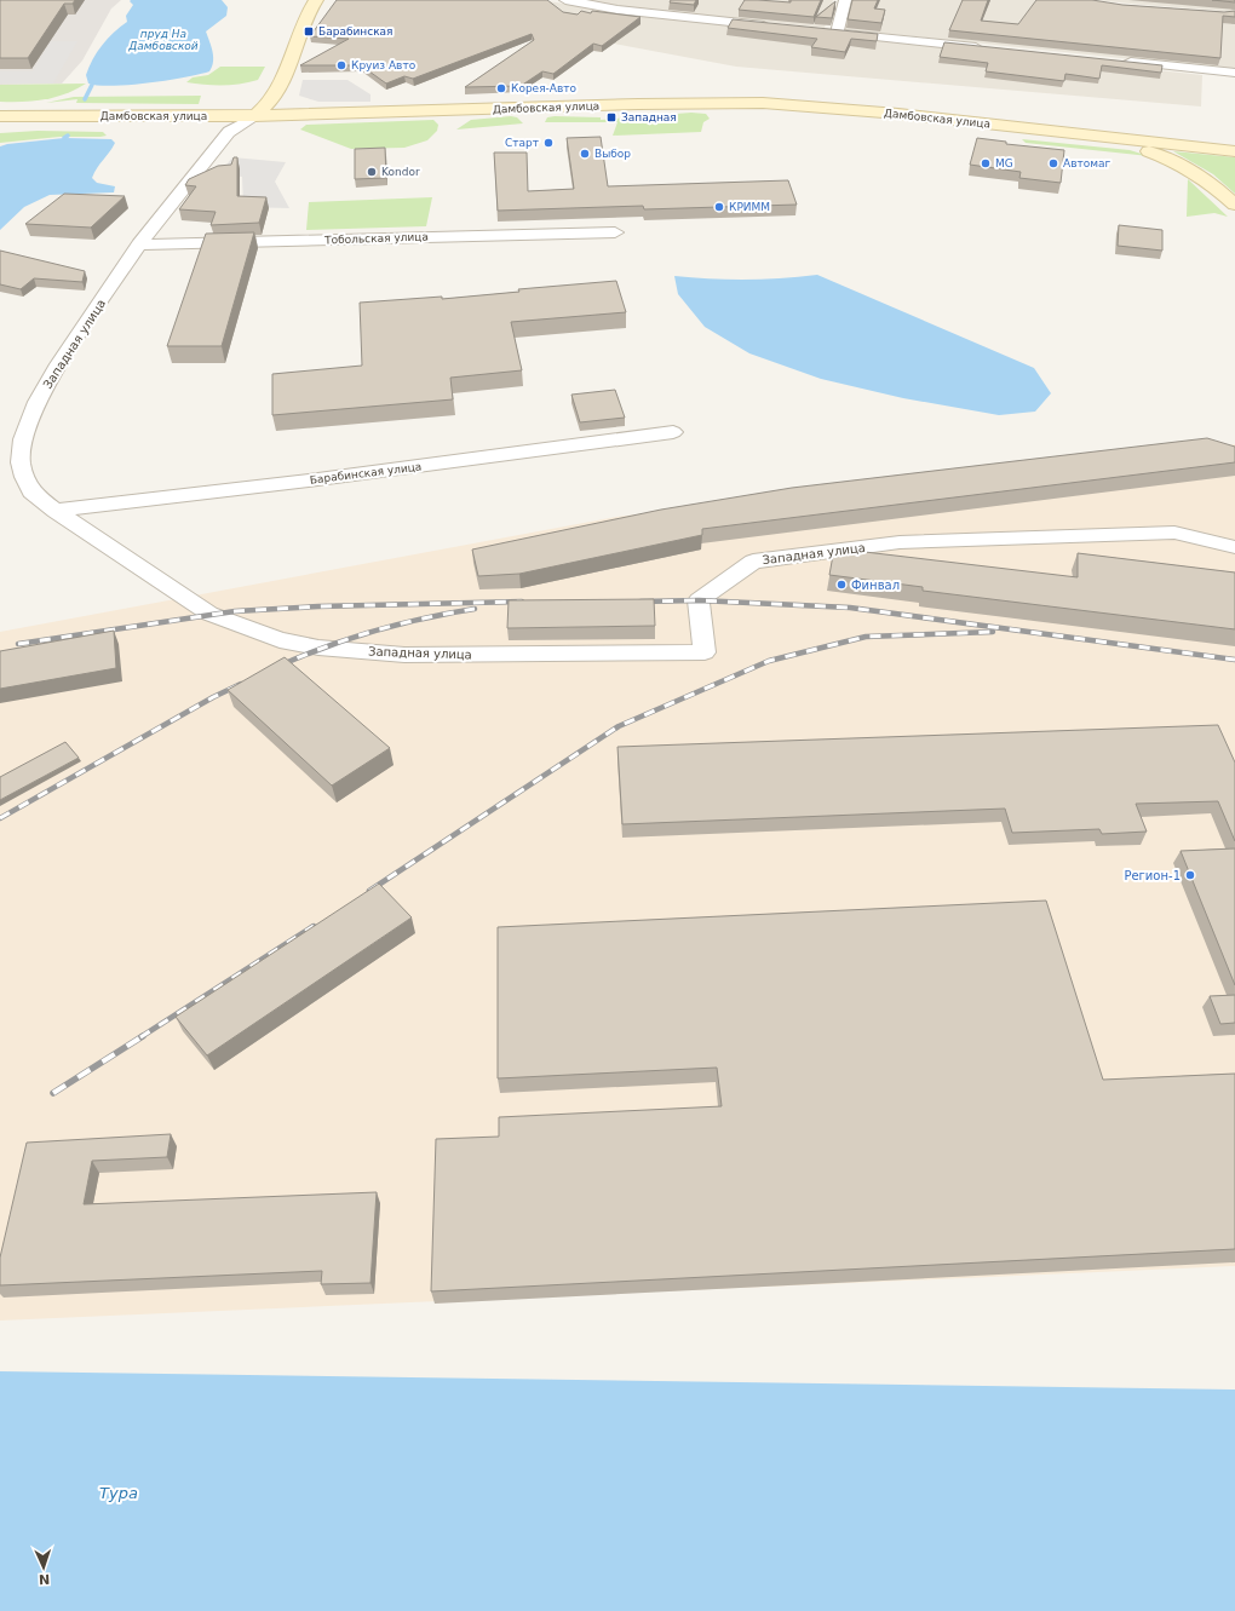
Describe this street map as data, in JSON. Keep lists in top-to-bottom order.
{
  "streets": {
    "main road": ["Дамбовская улица"],
    "street": ["Тобольская улица", "Западная улица", "Барабинская улица"]
  },
  "crossings": [
    ["Дамбовская улица", "Западная улица"],
    ["Тобольская улица", "Западная улица"],
    ["Западная улица", "Барабинская улица"]
  ],
  "water": ["пруд На Дамбовской", "Тура"],
  "places": {
    "transit": ["Барабинская", "Западная"],
    "other": [
      "Круиз Авто",
      "Корея-Авто",
      "Старт",
      "Выбор",
      "MG",
      "Автомаг",
      "Kondor",
      "КРИММ",
      "Финвал",
      "Регион-1"
    ]
  },
  "north": "bottom"
}
